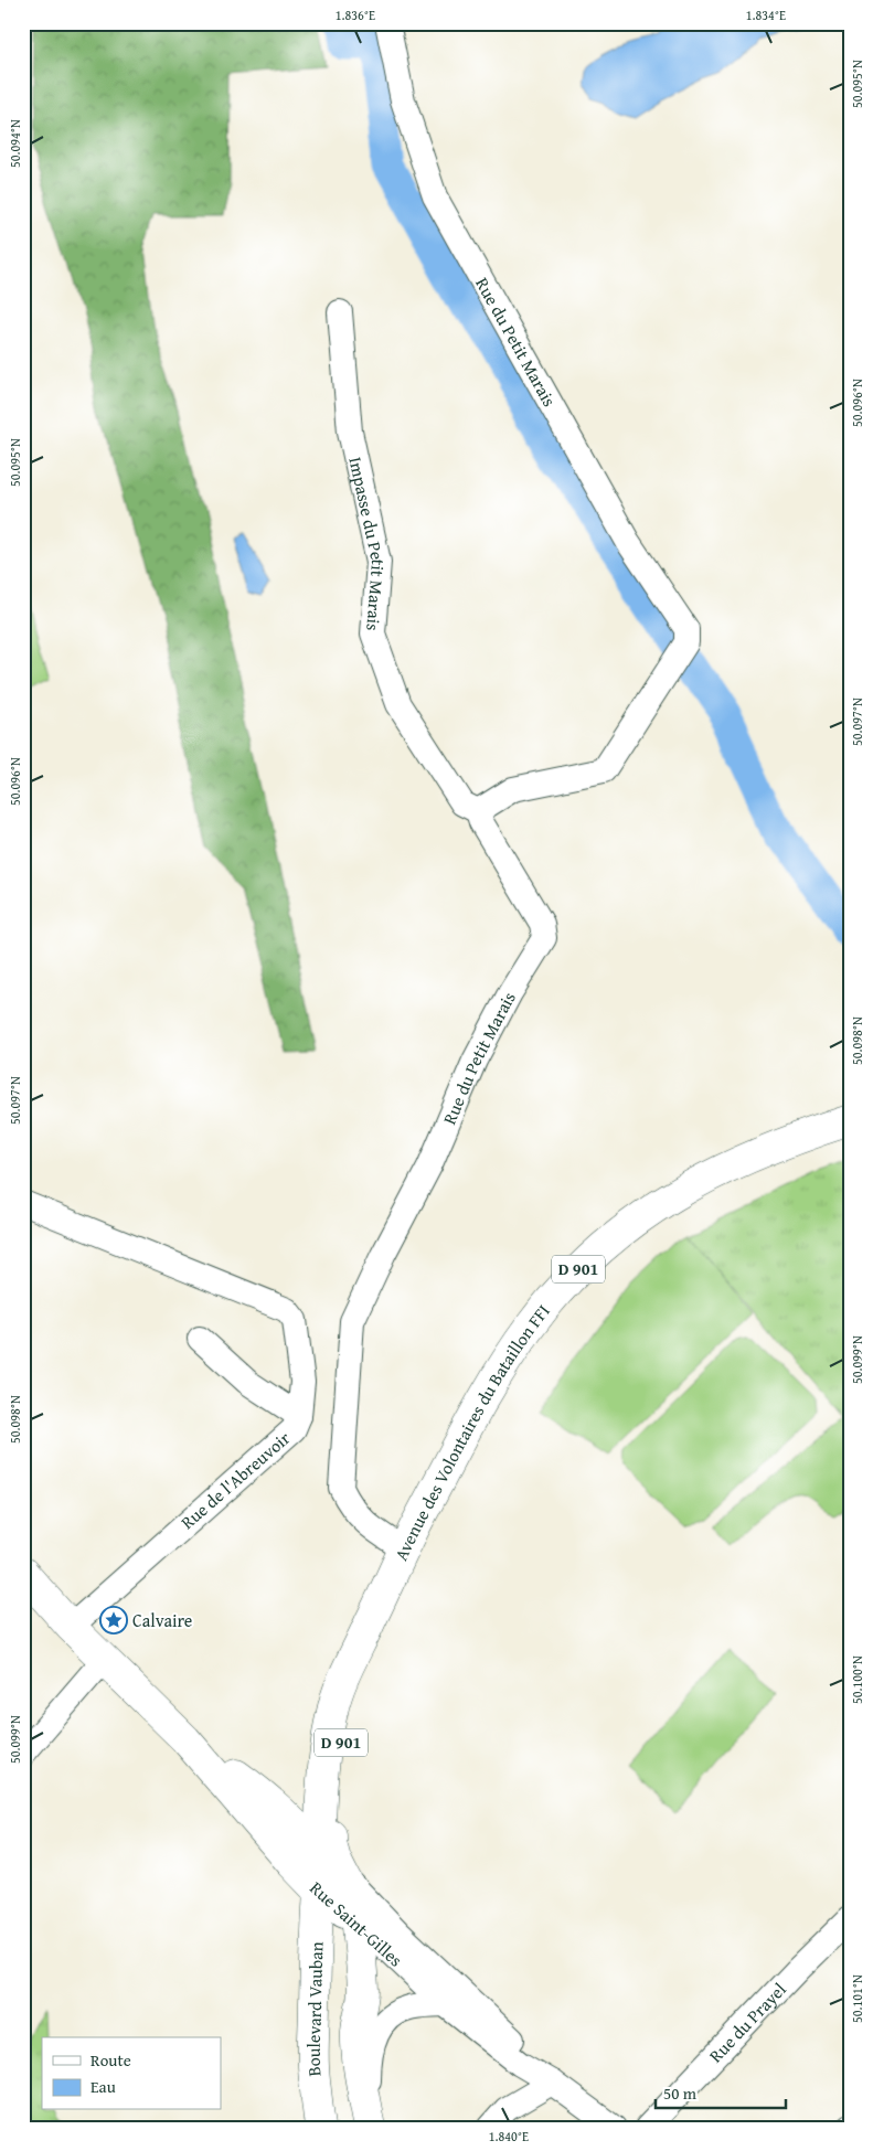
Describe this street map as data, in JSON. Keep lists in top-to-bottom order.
{
  "streets": {
    "main road": [
      "D 901",
      "Avenue des Volontaires du Bataillon FFI",
      "Rue Saint-Gilles",
      "Boulevard Vauban"
    ],
    "street": [
      "Rue du Petit Marais",
      "Impasse du Petit Marais",
      "Rue de l'Abreuvoir",
      "Rue du Prayel"
    ]
  },
  "crossings": [
    ["Rue du Petit Marais", "Impasse du Petit Marais"],
    ["Rue du Petit Marais", "Avenue des Volontaires du Bataillon FFI"],
    ["D 901", "Avenue des Volontaires du Bataillon FFI"],
    ["D 901", "Rue Saint-Gilles"],
    ["Avenue des Volontaires du Bataillon FFI", "Rue Saint-Gilles"],
    ["Avenue des Volontaires du Bataillon FFI", "Boulevard Vauban"],
    ["Rue de l'Abreuvoir", "Rue Saint-Gilles"],
    ["Rue Saint-Gilles", "Boulevard Vauban"]
  ],
  "places": {
    "place": ["Calvaire"]
  },
  "legend": ["Route", "Eau"],
  "scale_bar": "50 m",
  "coordinates": [
    "1.836°E",
    "1.834°E",
    "50.095°N",
    "50.094°N",
    "50.096°N",
    "50.097°N",
    "50.098°N",
    "50.099°N",
    "50.100°N",
    "50.101°N",
    "1.840°E"
  ]
}
